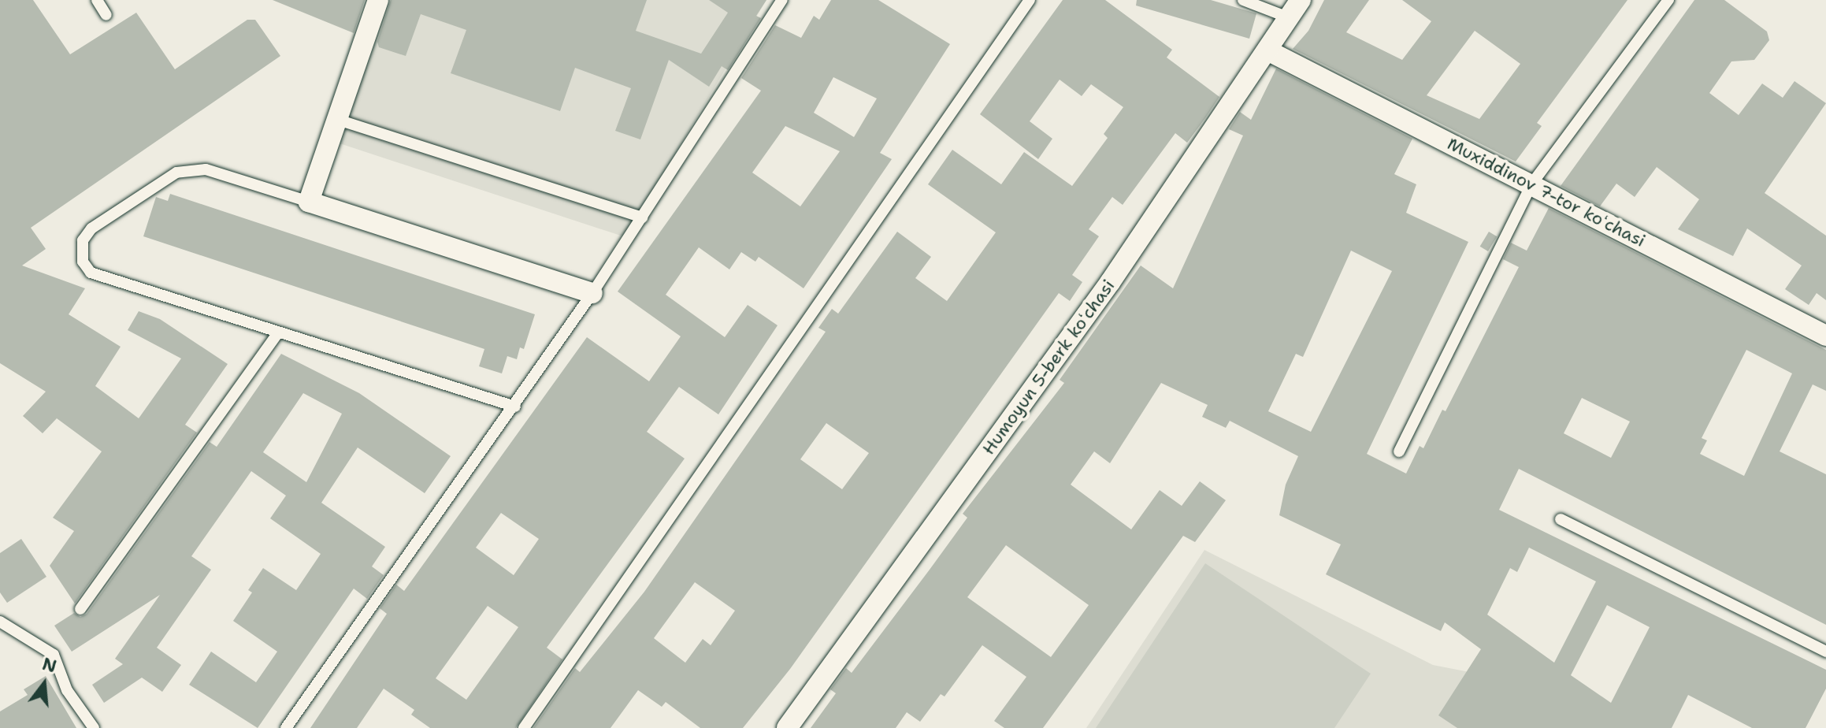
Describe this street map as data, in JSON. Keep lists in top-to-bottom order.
{
  "streets": {
    "street": ["Muxiddinov 7-tor koʻchasi", "Humoyun 5-berk koʻchasi"]
  },
  "crossings": [
    ["Muxiddinov 7-tor koʻchasi", "Humoyun 5-berk koʻchasi"]
  ],
  "north": "top"
}
